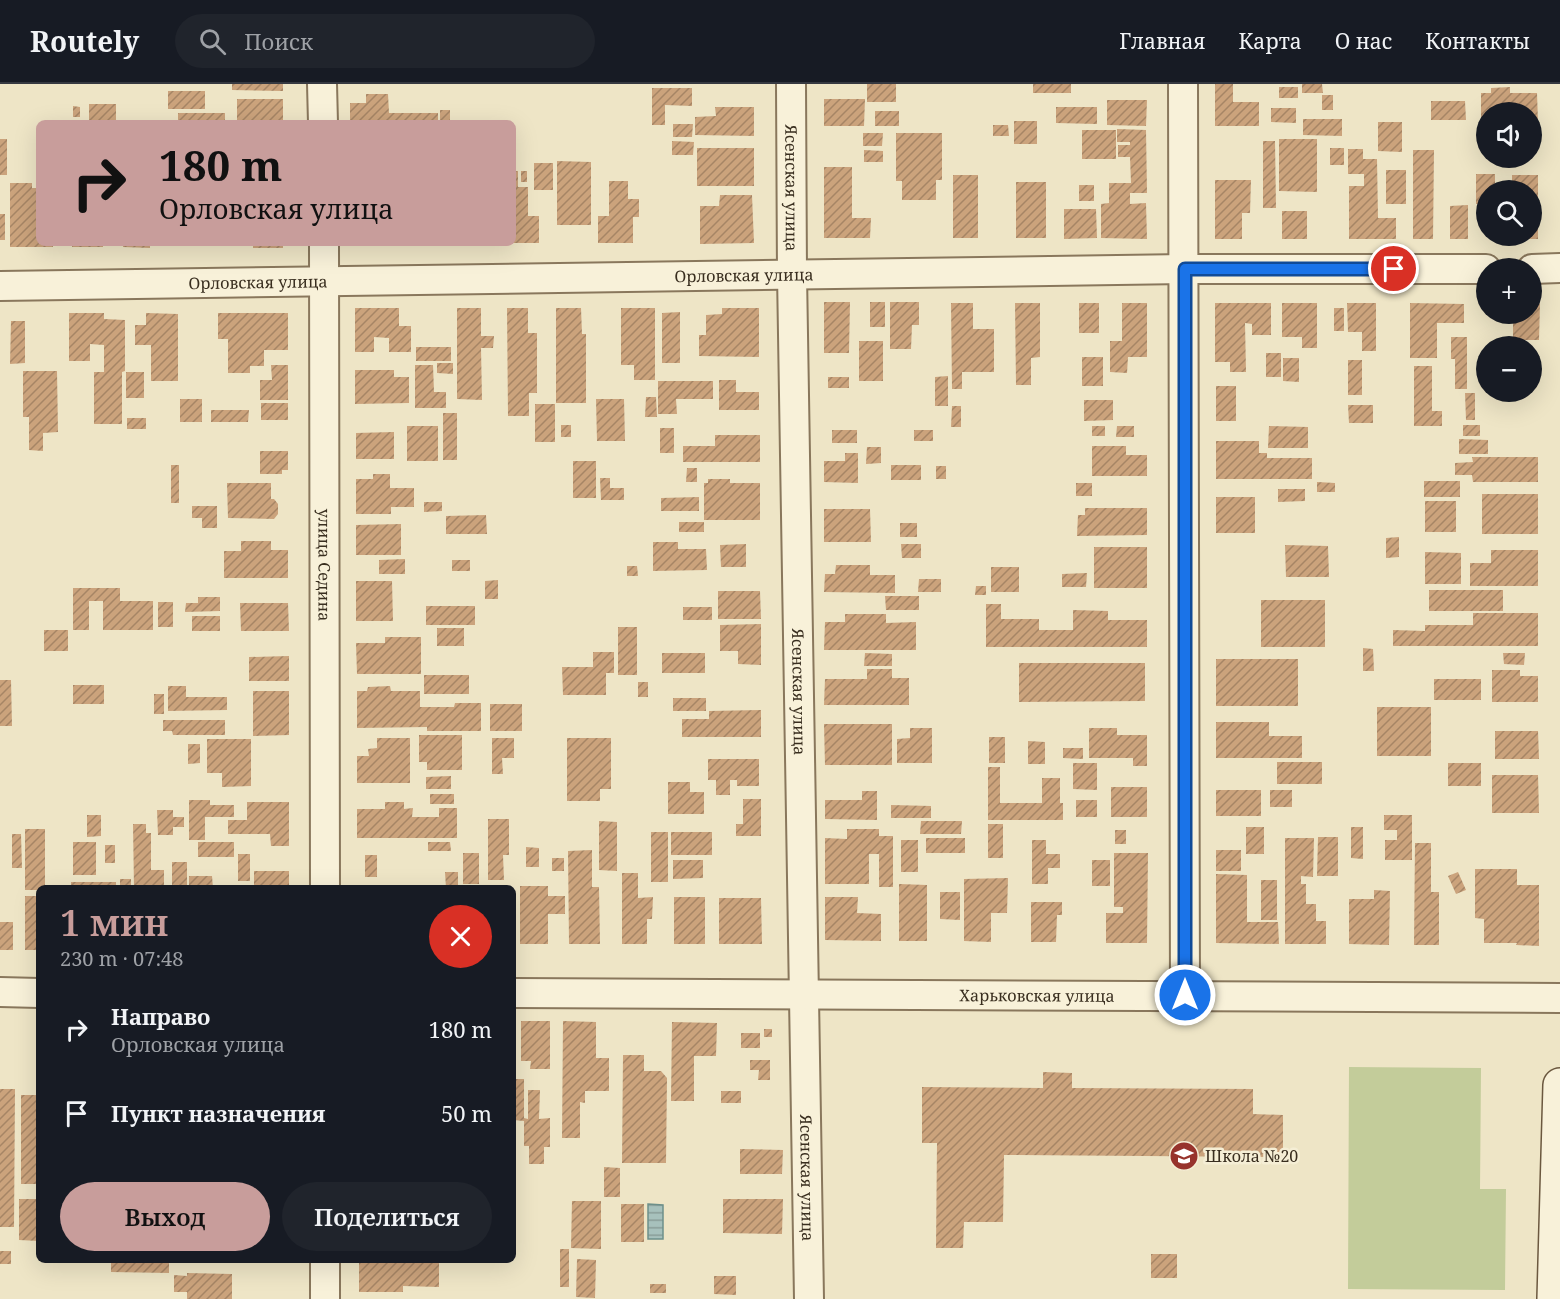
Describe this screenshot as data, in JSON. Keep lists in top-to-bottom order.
{
  "streets": {
    "street": [
      "Ясенская улица",
      "Орловская улица",
      "улица Седина",
      "Харьковская улица"
    ]
  },
  "crossings": [
    ["Ясенская улица", "Орловская улица"],
    ["Ясенская улица", "Харьковская улица"],
    ["Орловская улица", "улица Седина"]
  ],
  "places": {
    "school or university": ["Школа №20"]
  },
  "page": {
    "header": "Routely",
    "search": "Поиск",
    "nav": [
      "Главная",
      "Карта",
      "О нас",
      "Контакты"
    ],
    "map_buttons": ["+", "−"],
    "turn": ["180 m", "Орловская улица"],
    "heading": ["1 мин", "230 m · 07:48"],
    "list": [
      {
        "name": "Направо",
        "note": "Орловская улица",
        "value": "180 m"
      },
      {
        "name": "Пункт назначения",
        "value": "50 m"
      }
    ],
    "buttons": ["Выход", "Поделиться"]
  }
}
